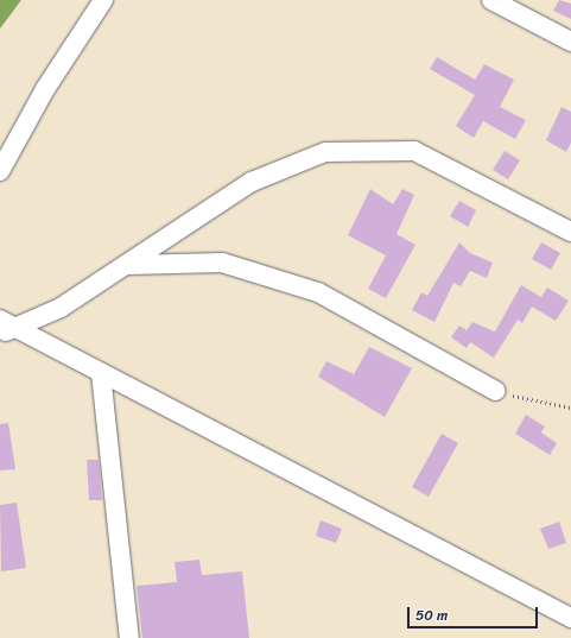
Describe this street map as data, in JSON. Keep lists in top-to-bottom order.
{
  "scale_bar": "50 m"
}
